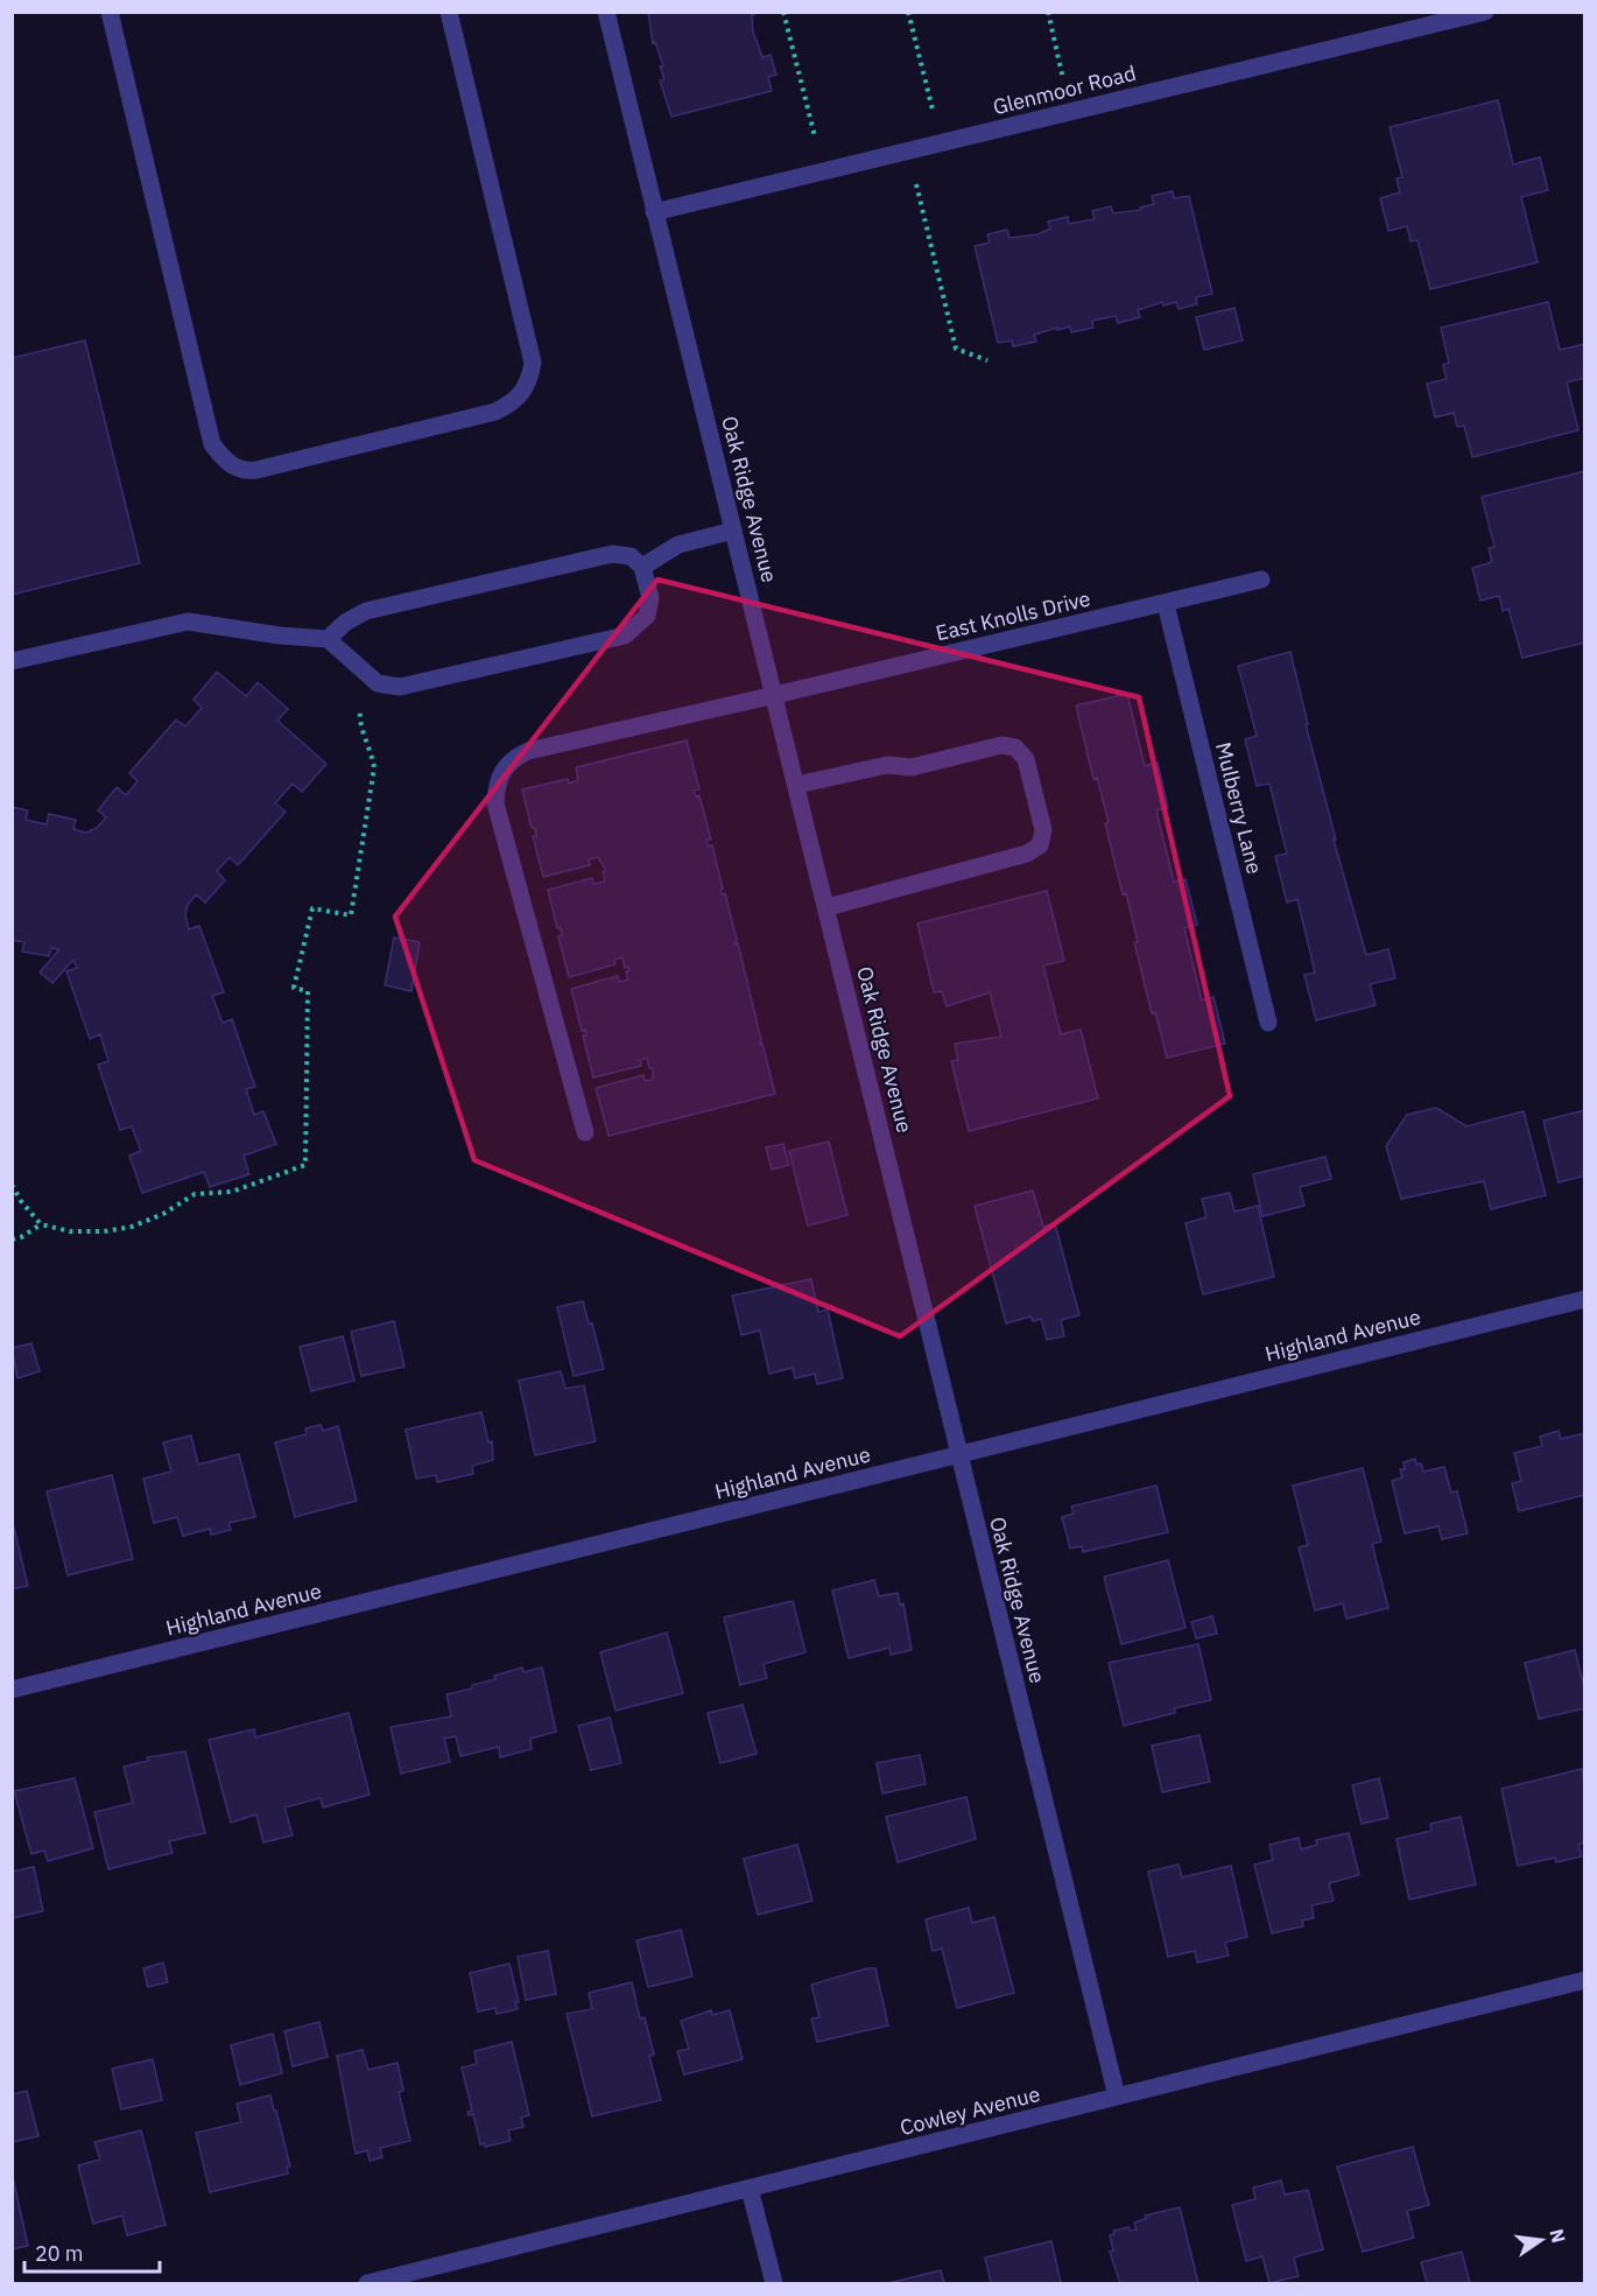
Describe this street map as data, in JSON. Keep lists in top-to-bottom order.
{
  "streets": {
    "street": [
      "Glenmoor Road",
      "Oak Ridge Avenue",
      "East Knolls Drive",
      "Mulberry Lane",
      "Highland Avenue",
      "Cowley Avenue"
    ]
  },
  "crossings": [
    ["Glenmoor Road", "Oak Ridge Avenue"],
    ["Oak Ridge Avenue", "East Knolls Drive"],
    ["Oak Ridge Avenue", "Highland Avenue"],
    ["Oak Ridge Avenue", "Cowley Avenue"],
    ["East Knolls Drive", "Mulberry Lane"]
  ],
  "scale_bar": "20 m",
  "north": "right"
}
